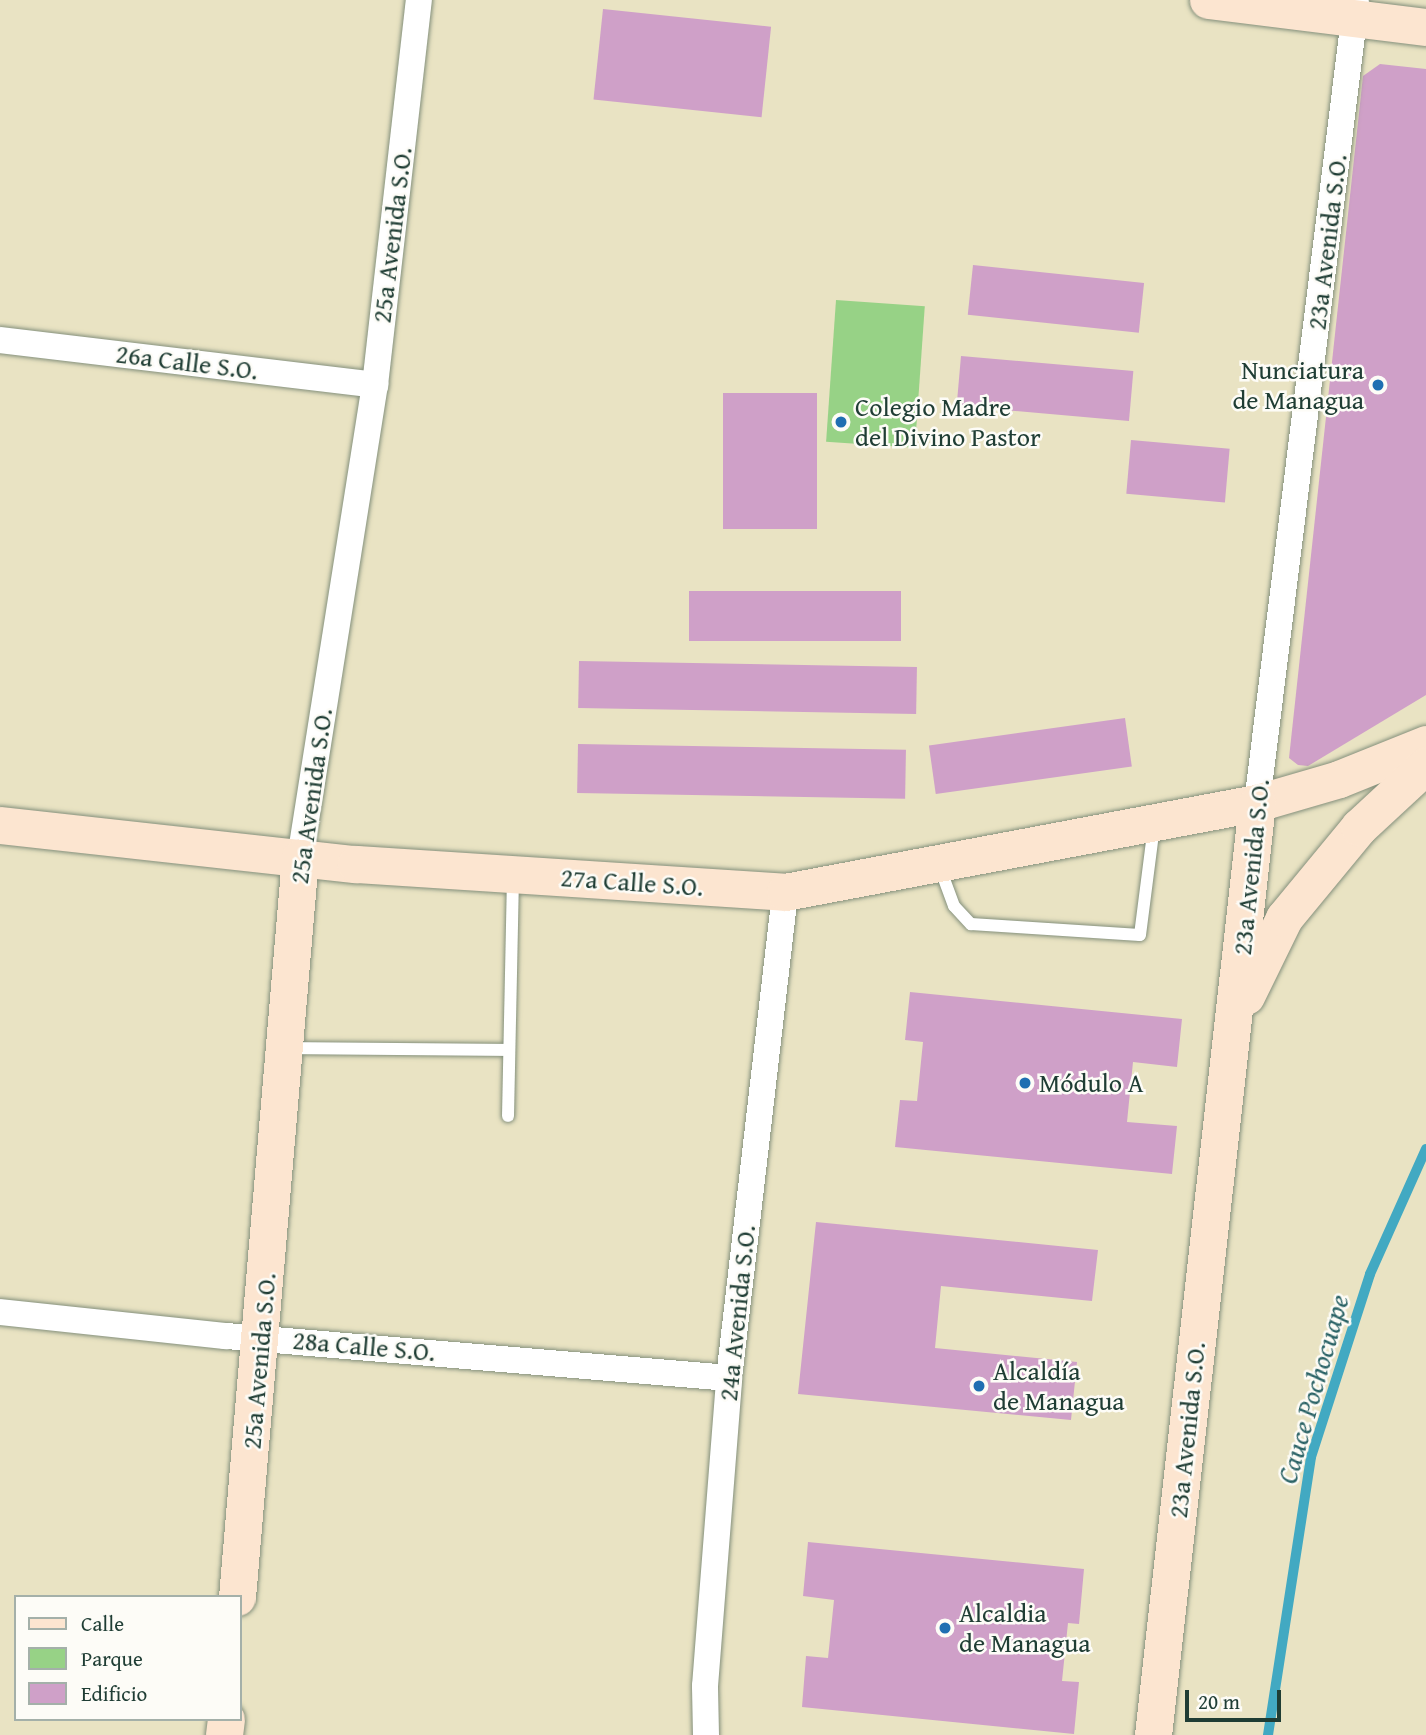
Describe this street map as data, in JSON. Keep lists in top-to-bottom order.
{
  "streets": {
    "street": [
      "25a Avenida S.O.",
      "23a Avenida S.O.",
      "26a Calle S.O.",
      "27a Calle S.O.",
      "24a Avenida S.O.",
      "28a Calle S.O."
    ]
  },
  "crossings": [
    ["25a Avenida S.O.", "26a Calle S.O."],
    ["25a Avenida S.O.", "27a Calle S.O."],
    ["25a Avenida S.O.", "28a Calle S.O."],
    ["23a Avenida S.O.", "27a Calle S.O."],
    ["27a Calle S.O.", "24a Avenida S.O."],
    ["24a Avenida S.O.", "28a Calle S.O."]
  ],
  "water": ["Cauce Pochocuape"],
  "places": [
    "Nunciatura de Managua",
    "Colegio Madre del Divino Pastor",
    "Módulo A",
    "Alcaldía de Managua",
    "Alcaldia de Managua"
  ],
  "legend": ["Calle", "Parque", "Edificio"],
  "scale_bar": "20 m"
}
